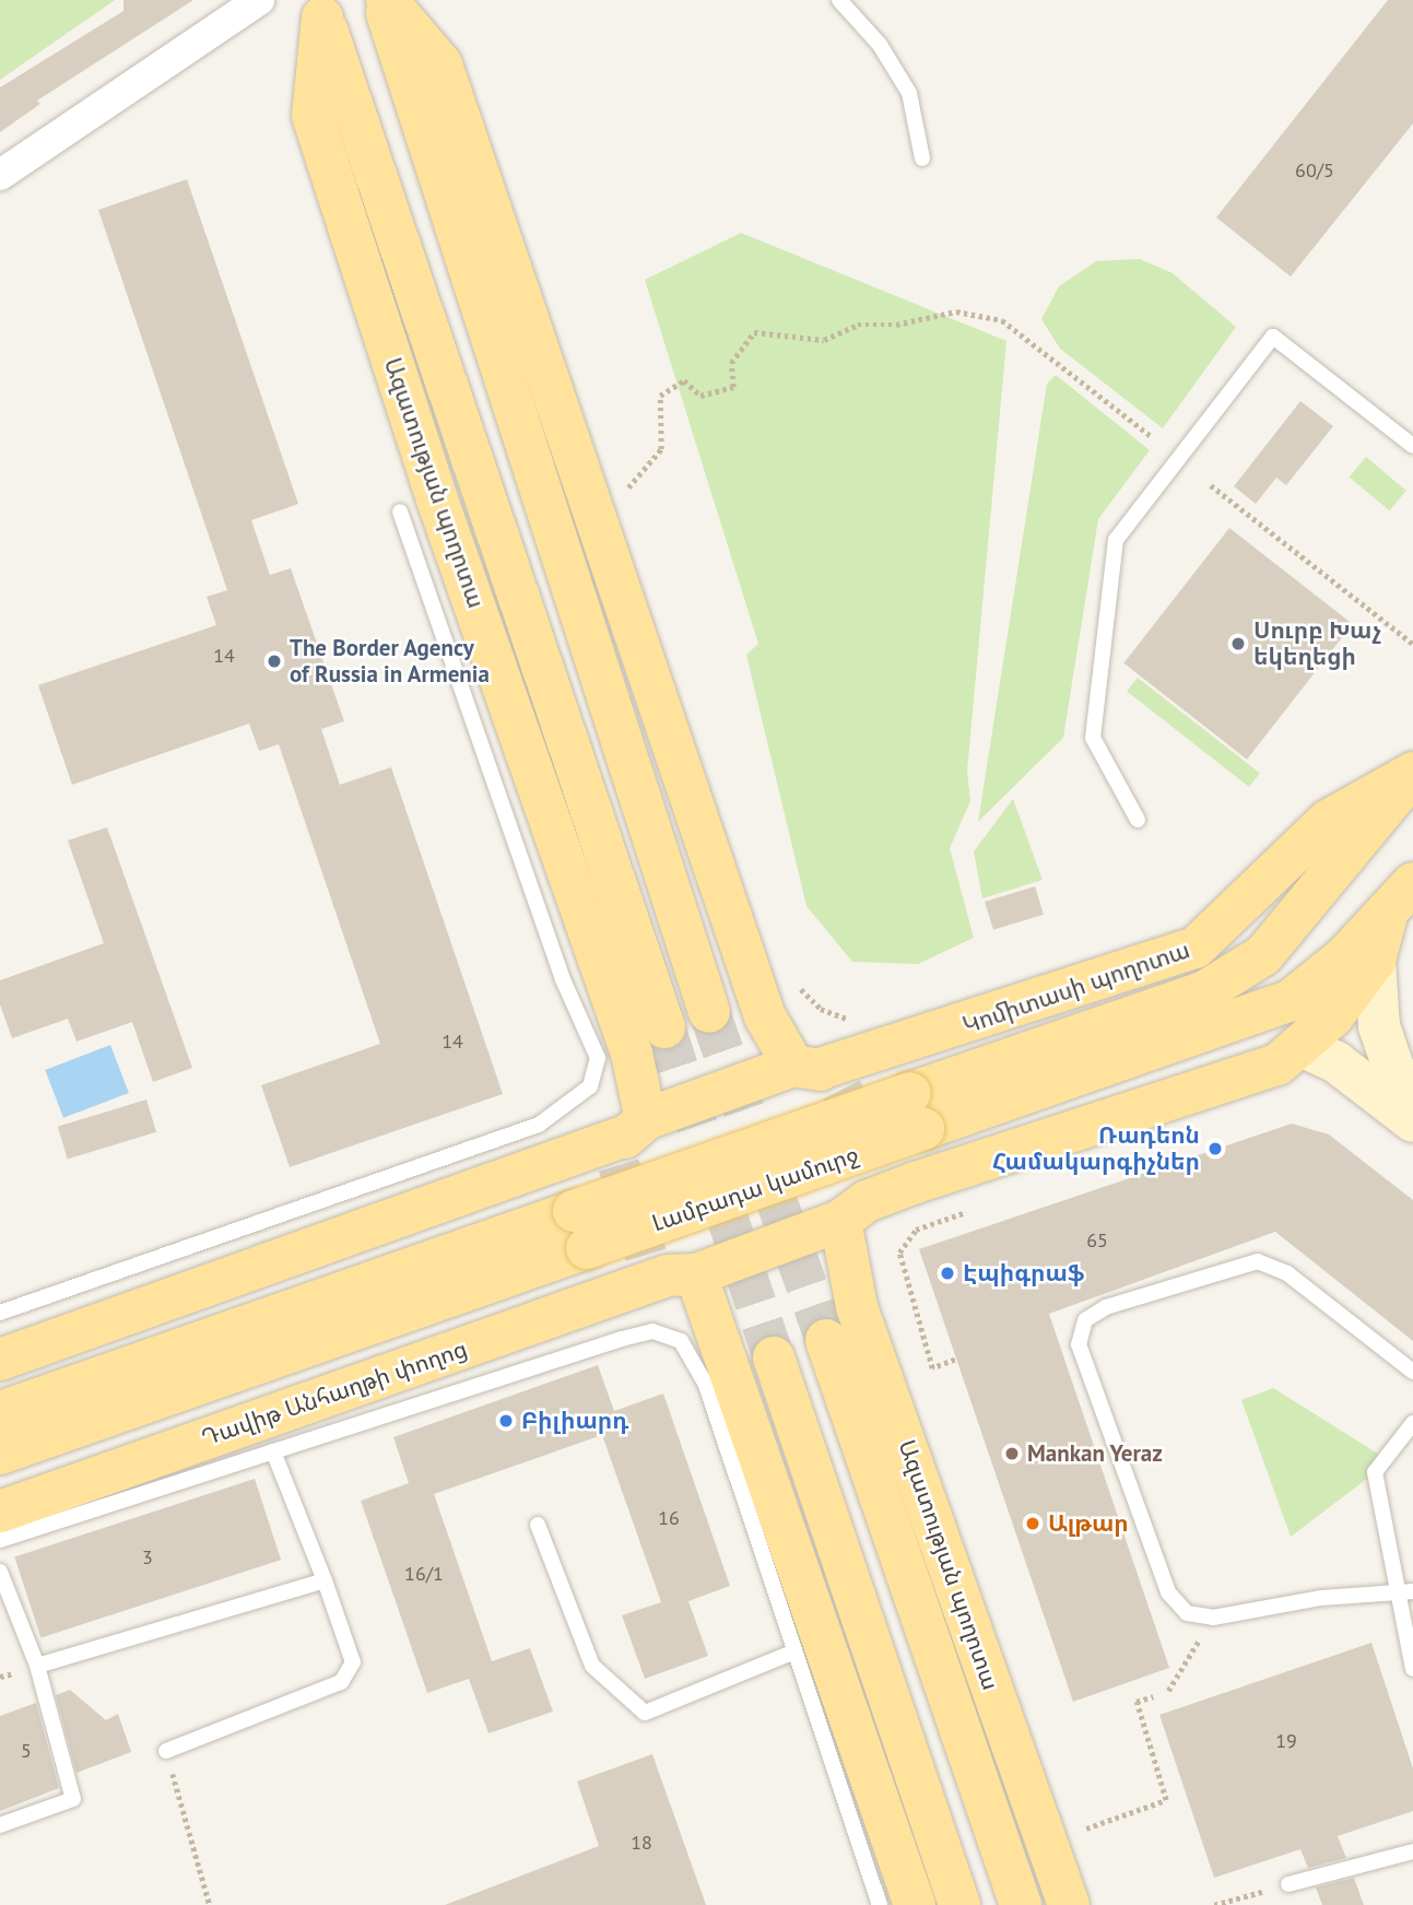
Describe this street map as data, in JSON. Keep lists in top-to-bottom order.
{
  "streets": {
    "main road": [
      "Ազատության պողոտա",
      "Կոմիտասի պողոտա",
      "Լամբադա կամուրջ",
      "Դավիթ Անհաղթի փողոց"
    ]
  },
  "crossings": [
    ["Կոմիտասի պողոտա", "Լամբադա կամուրջ"]
  ],
  "places": [
    "Սուրբ Խաչ եկեղեցի",
    "The Border Agency of Russia in Armenia",
    "Ռադեոն Համակարգիչներ",
    "Էպիգրաֆ",
    "Բիլիարդ",
    "Mankan Yeraz",
    "Ալթար"
  ],
  "house_numbers": [
    "60/5",
    "14",
    "14",
    "65",
    "16",
    "3",
    "16/1",
    "19",
    "5",
    "18"
  ]
}
